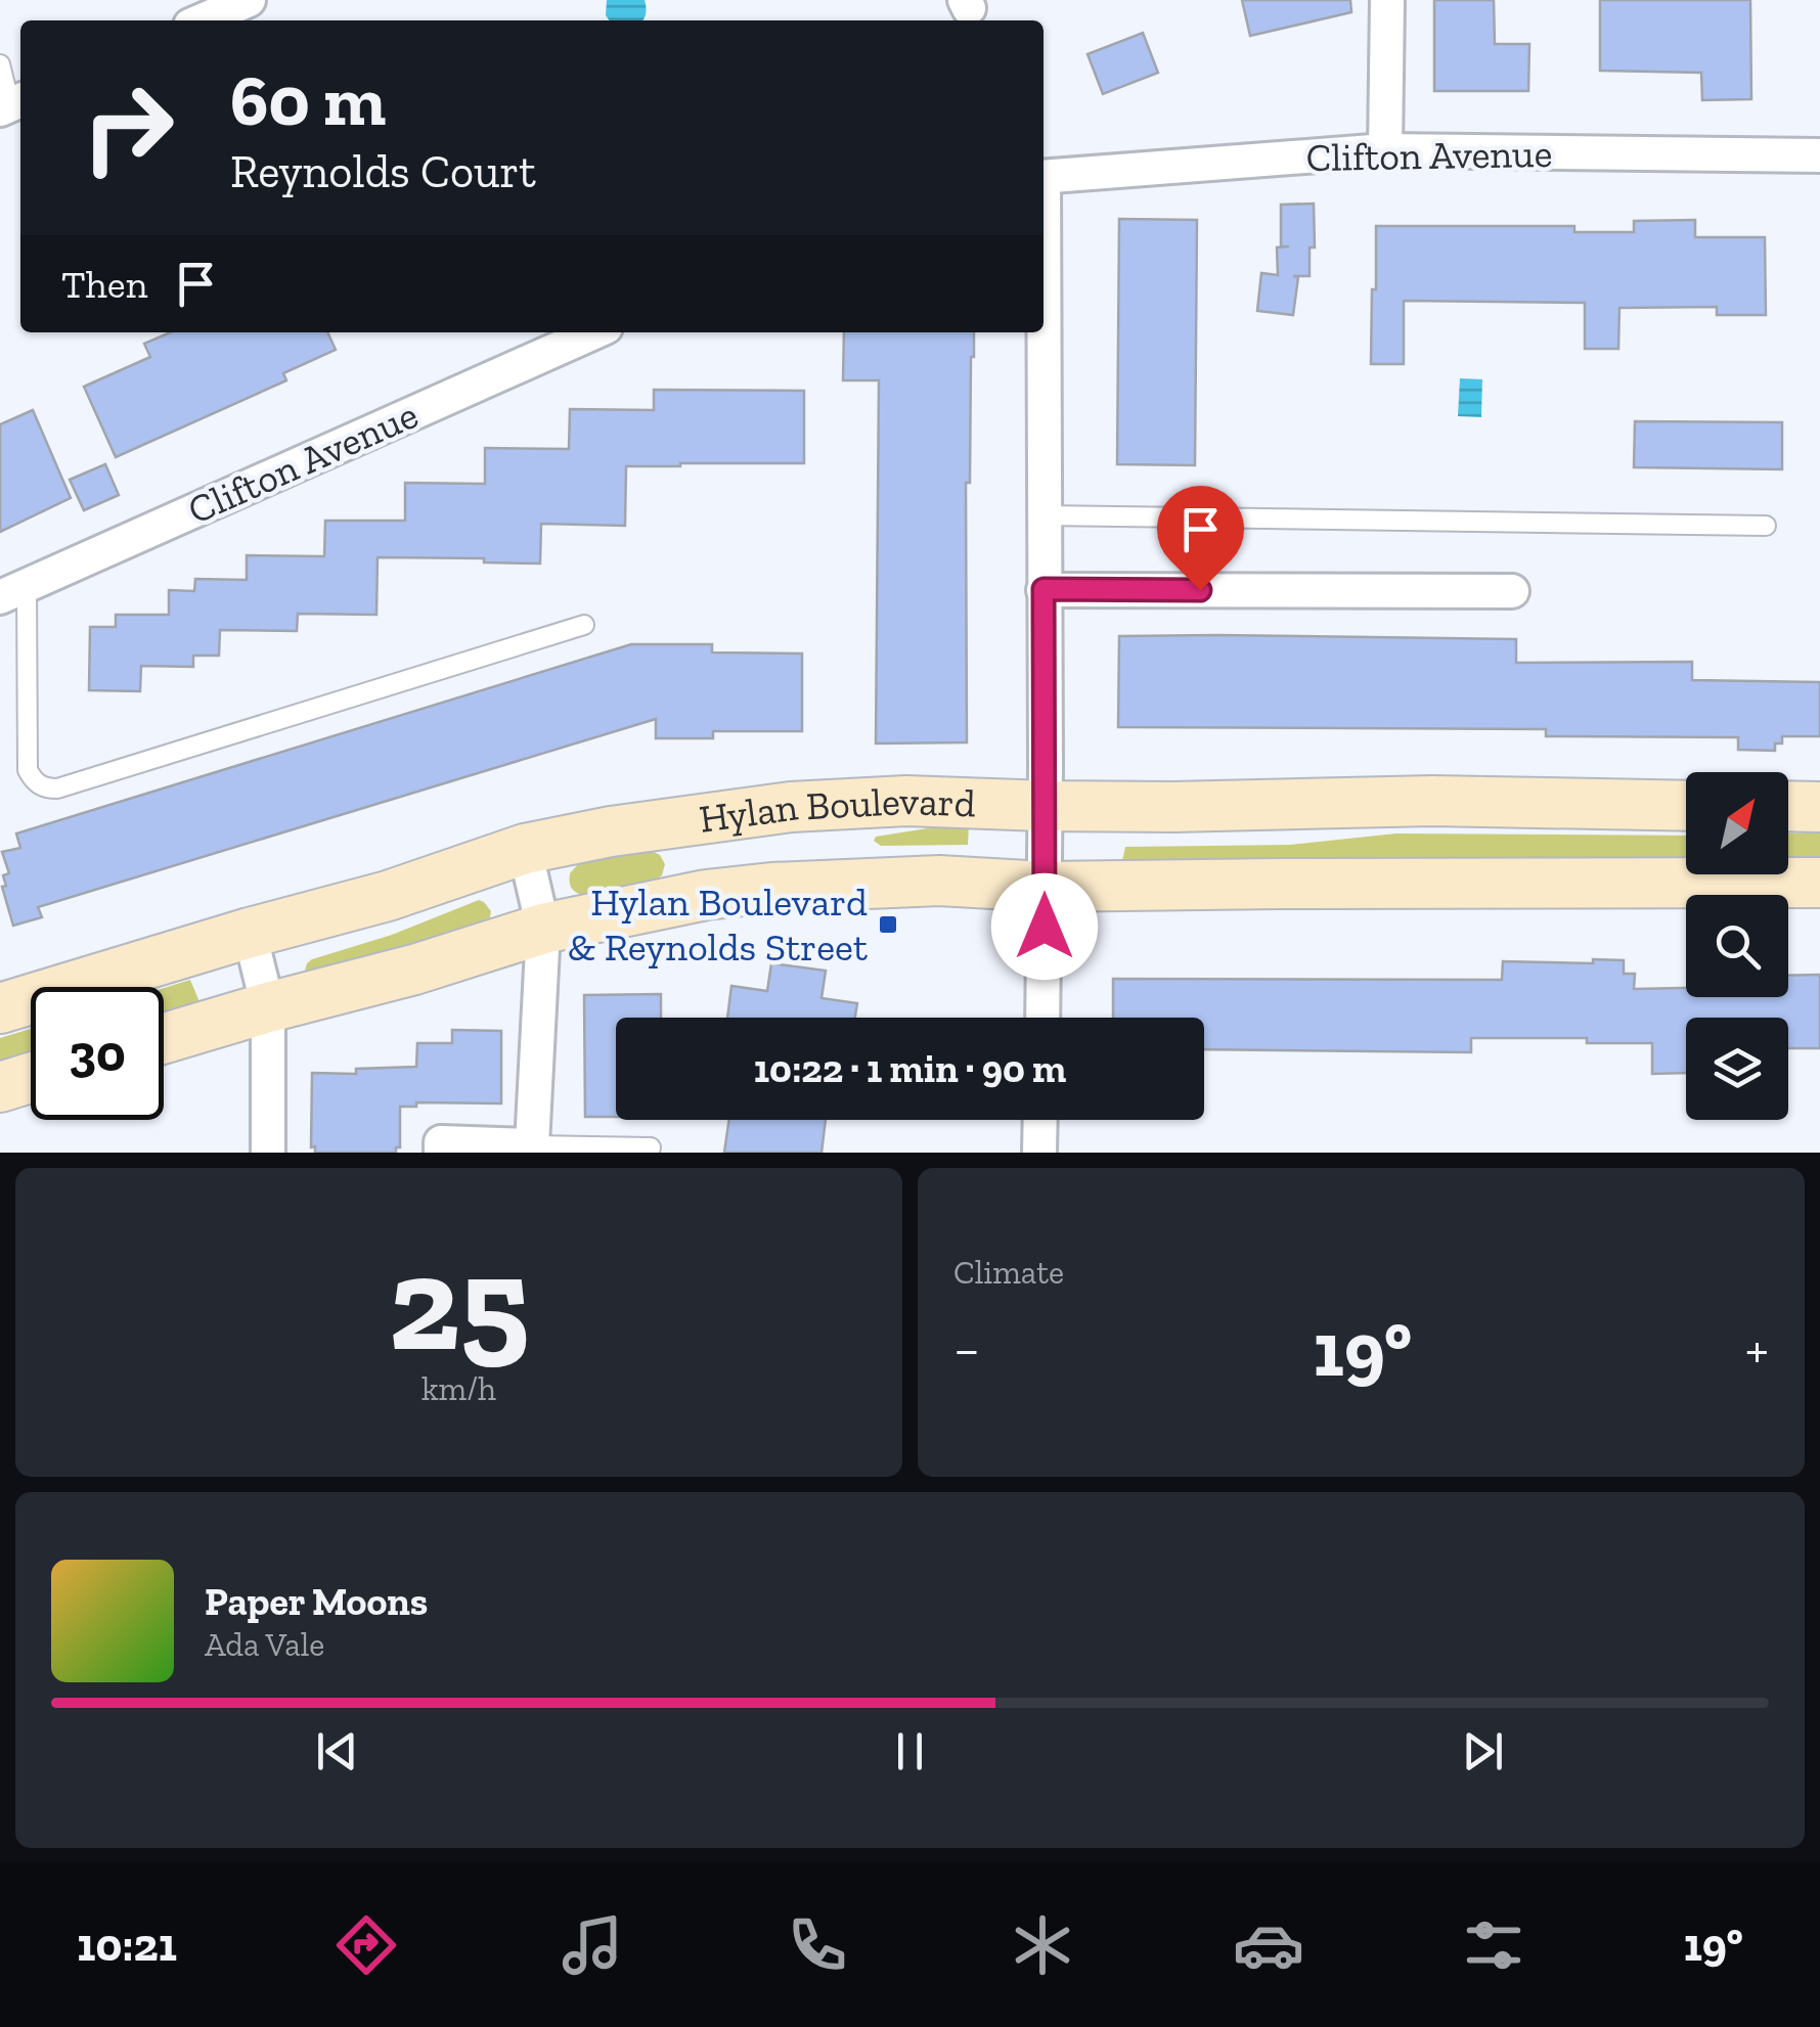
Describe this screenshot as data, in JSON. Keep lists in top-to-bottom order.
{
  "streets": {
    "main road": ["Hylan Boulevard"],
    "street": ["Clifton Avenue"]
  },
  "places": {
    "transit": ["Hylan Boulevard & Reynolds Street"]
  },
  "north": "top right",
  "page": {
    "turn": ["60 m", "Reynolds Court"],
    "then": "Then",
    "limit": "30",
    "trip": "10:22 · 1 min · 90 m",
    "tile": [
      ["25", "km/h"],
      "Climate"
    ],
    "heat": ["−", "19°", "+"],
    "song": ["Paper Moons", "Ada Vale"],
    "tabs": ["10:21", "19°"]
  }
}
